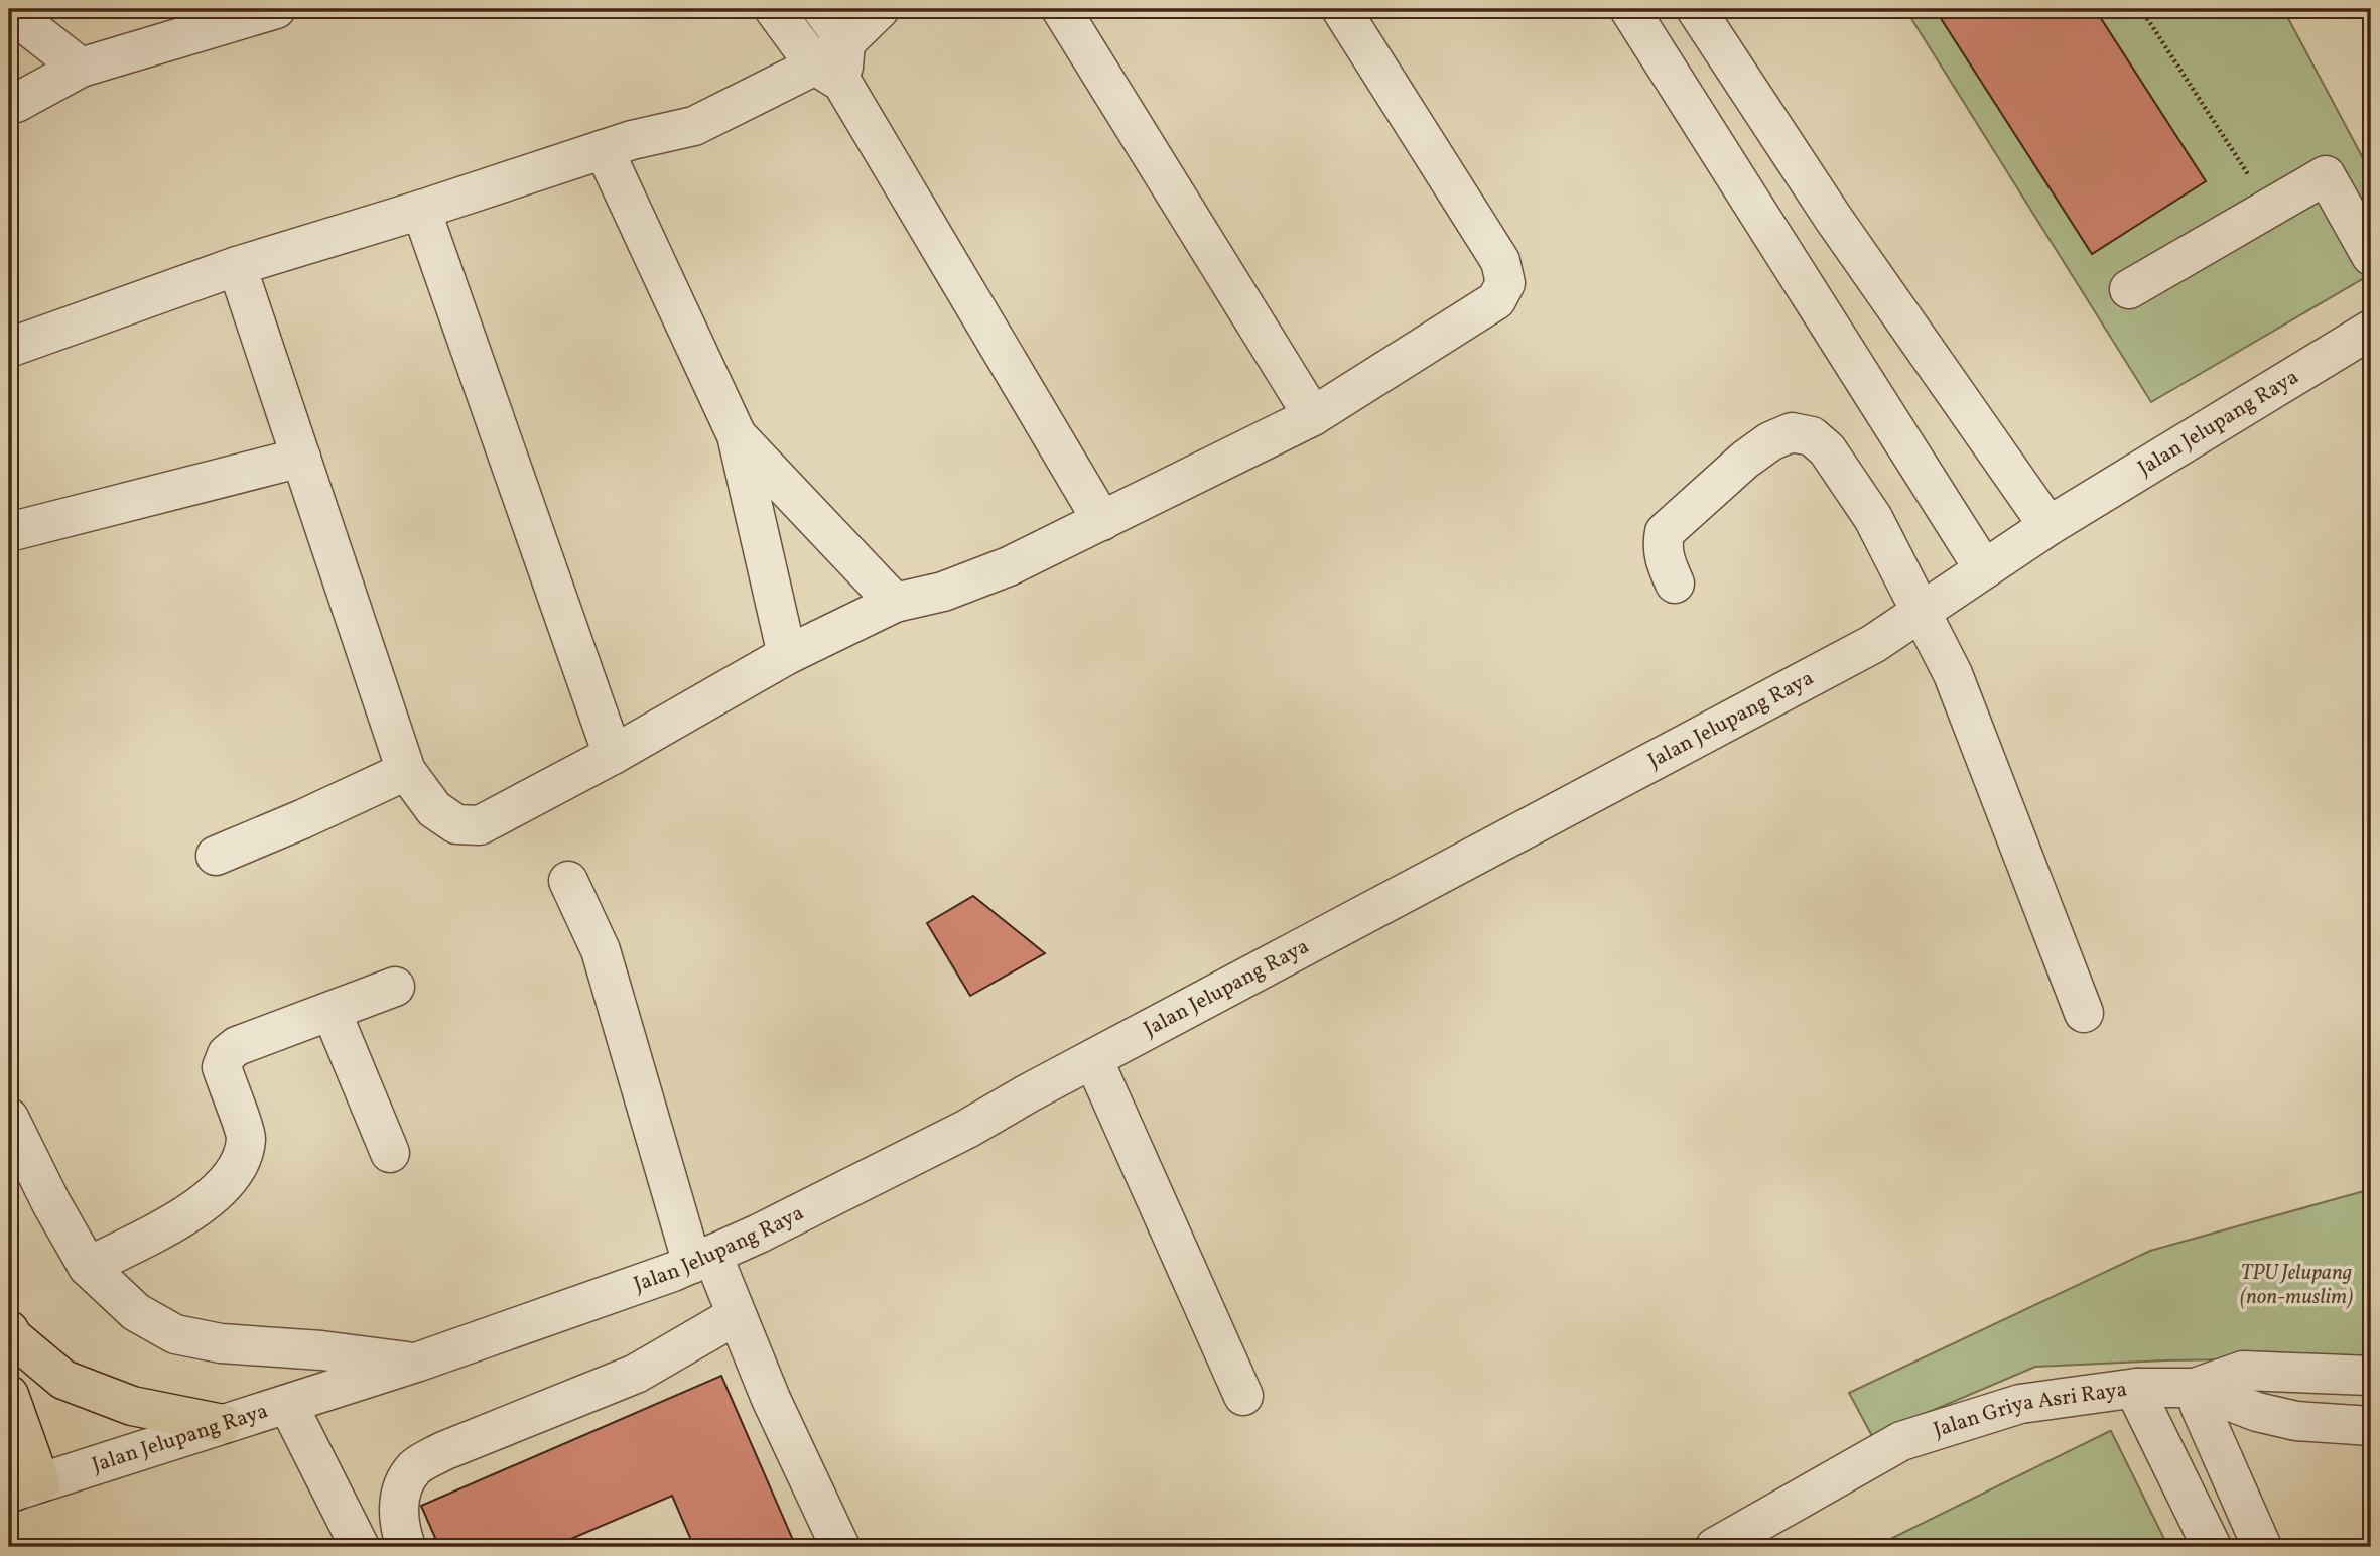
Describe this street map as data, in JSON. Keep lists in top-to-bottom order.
{
  "streets": {
    "street": ["Jalan Jelupang Raya", "Jalan Griya Asri Raya"]
  },
  "parks": ["TPU Jelupang (non-muslim)"]
}
